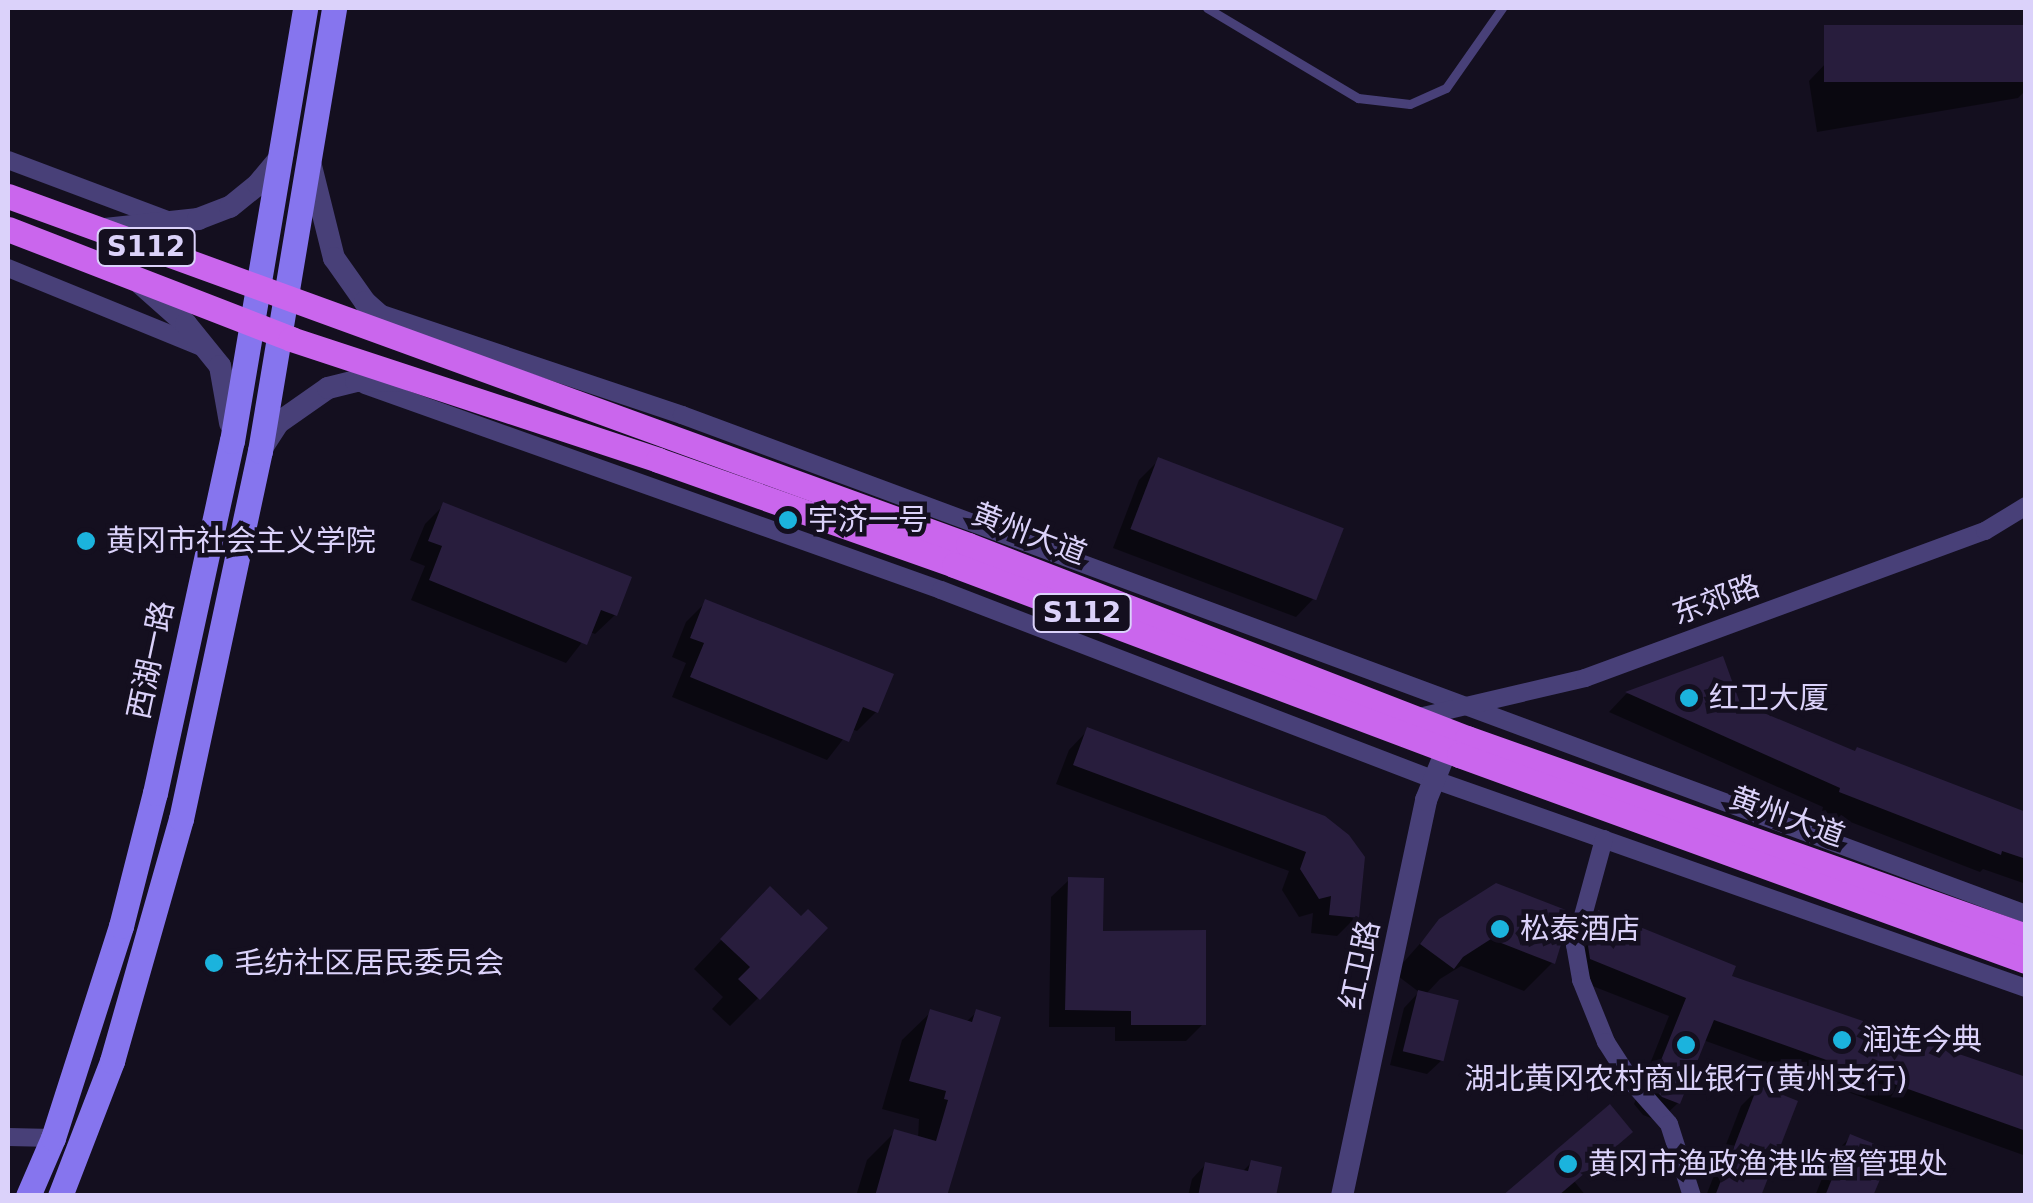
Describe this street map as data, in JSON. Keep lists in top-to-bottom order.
{
  "streets": {
    "main road": ["S112", "黄州大道", "西湖一路"],
    "street": ["东郊路", "红卫路"]
  },
  "crossings": [
    ["黄州大道", "东郊路"],
    ["黄州大道", "西湖一路"],
    ["黄州大道", "红卫路"]
  ],
  "places": [
    "宇济一号",
    "黄冈市社会主义学院",
    "红卫大厦",
    "松泰酒店",
    "毛纺社区居民委员会",
    "润连今典",
    "湖北黄冈农村商业银行(黄州支行)",
    "黄冈市渔政渔港监督管理处"
  ]
}
